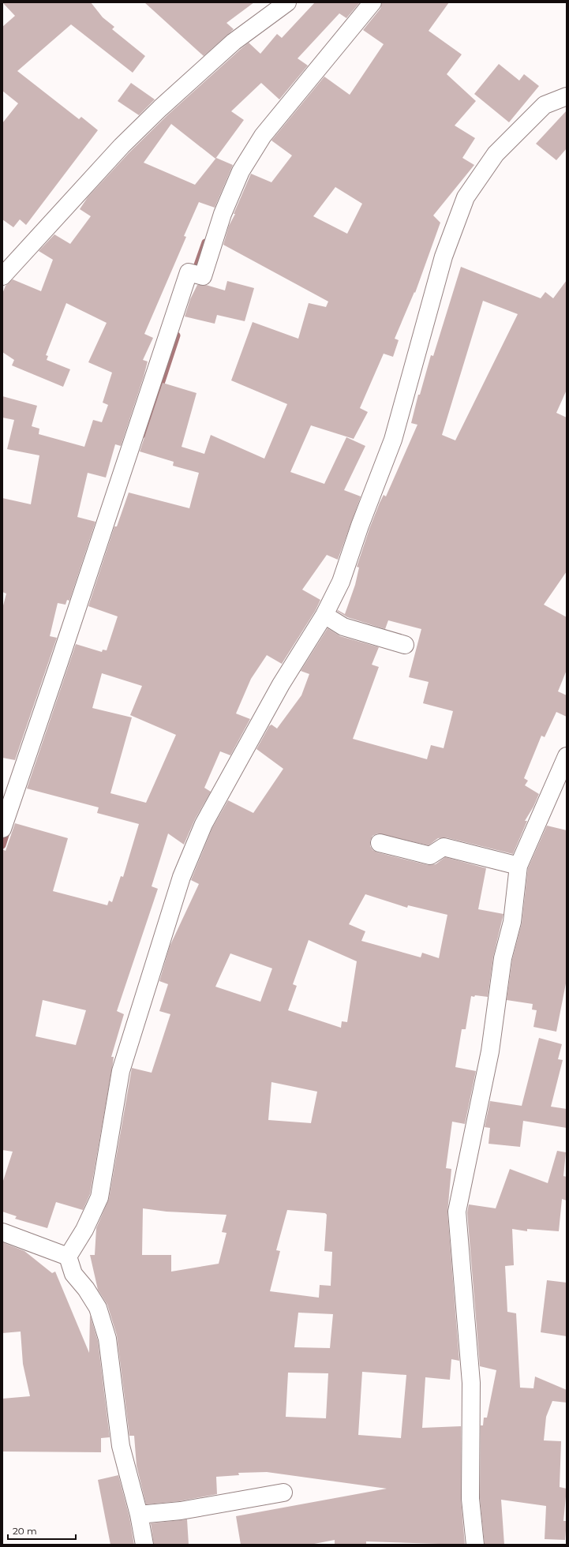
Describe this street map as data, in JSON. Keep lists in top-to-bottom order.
{
  "scale_bar": "20 m"
}
